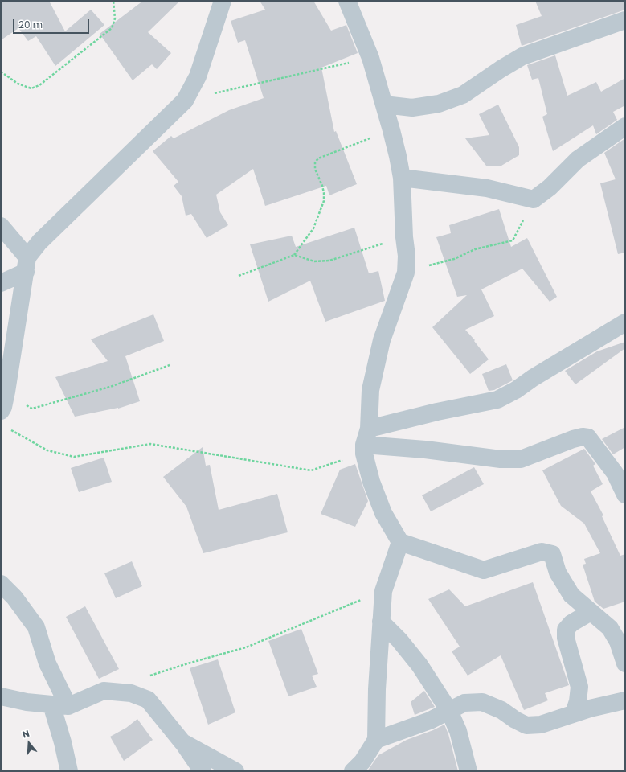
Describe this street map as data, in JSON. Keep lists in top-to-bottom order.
{
  "scale_bar": "20 m",
  "north": "top"
}
